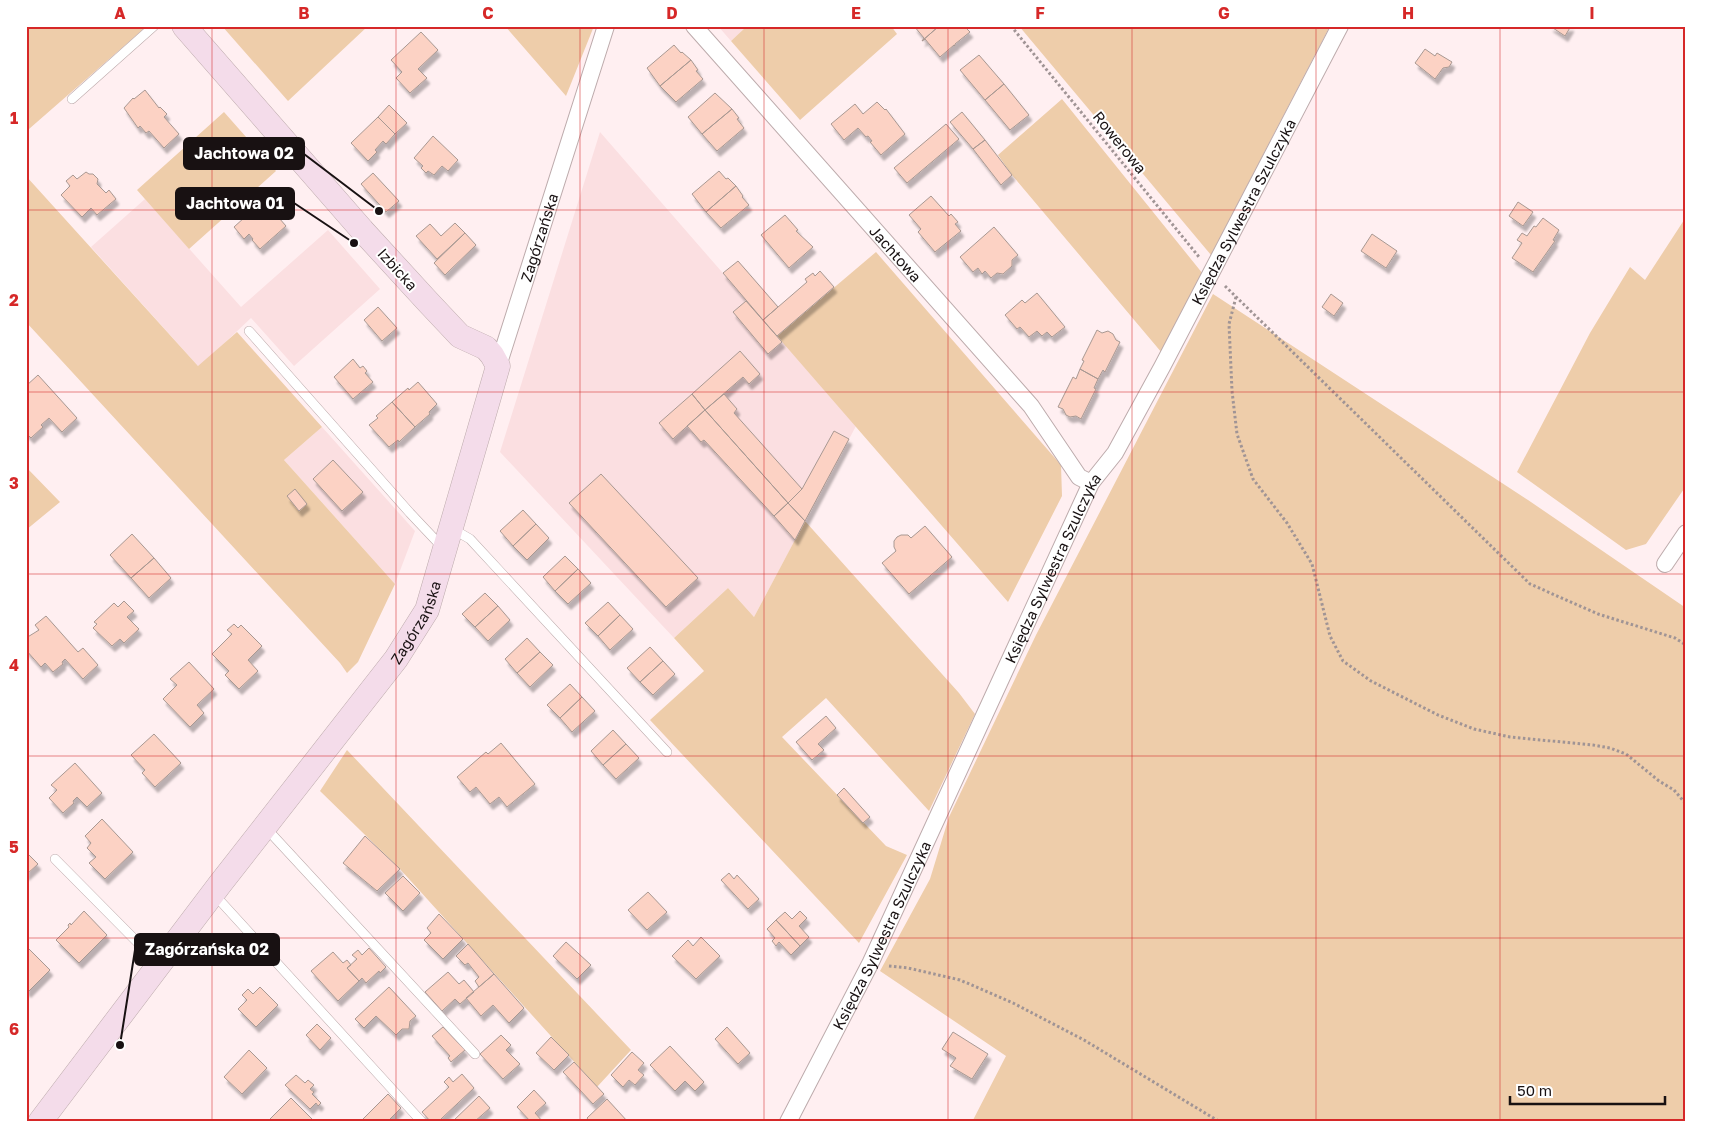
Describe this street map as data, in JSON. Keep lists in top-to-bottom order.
{
  "streets": {
    "street": [
      "Księdza Sylwestra Szulczyka",
      "Zagórzańska",
      "Jachtowa",
      "Izbicka"
    ],
    "path": ["Rowerowa"]
  },
  "crossings": [
    ["Rowerowa", "Księdza Sylwestra Szulczyka"],
    ["Księdza Sylwestra Szulczyka", "Jachtowa"],
    ["Zagórzańska", "Izbicka"]
  ],
  "places": ["Jachtowa 02", "Jachtowa 01", "Zagórzańska 02"],
  "scale_bar": "50 m",
  "grid": {
    "columns": [
      "A",
      "B",
      "C",
      "D",
      "E",
      "F",
      "G",
      "H",
      "I"
    ],
    "rows": [
      "1",
      "2",
      "3",
      "4",
      "5",
      "6"
    ]
  }
}
